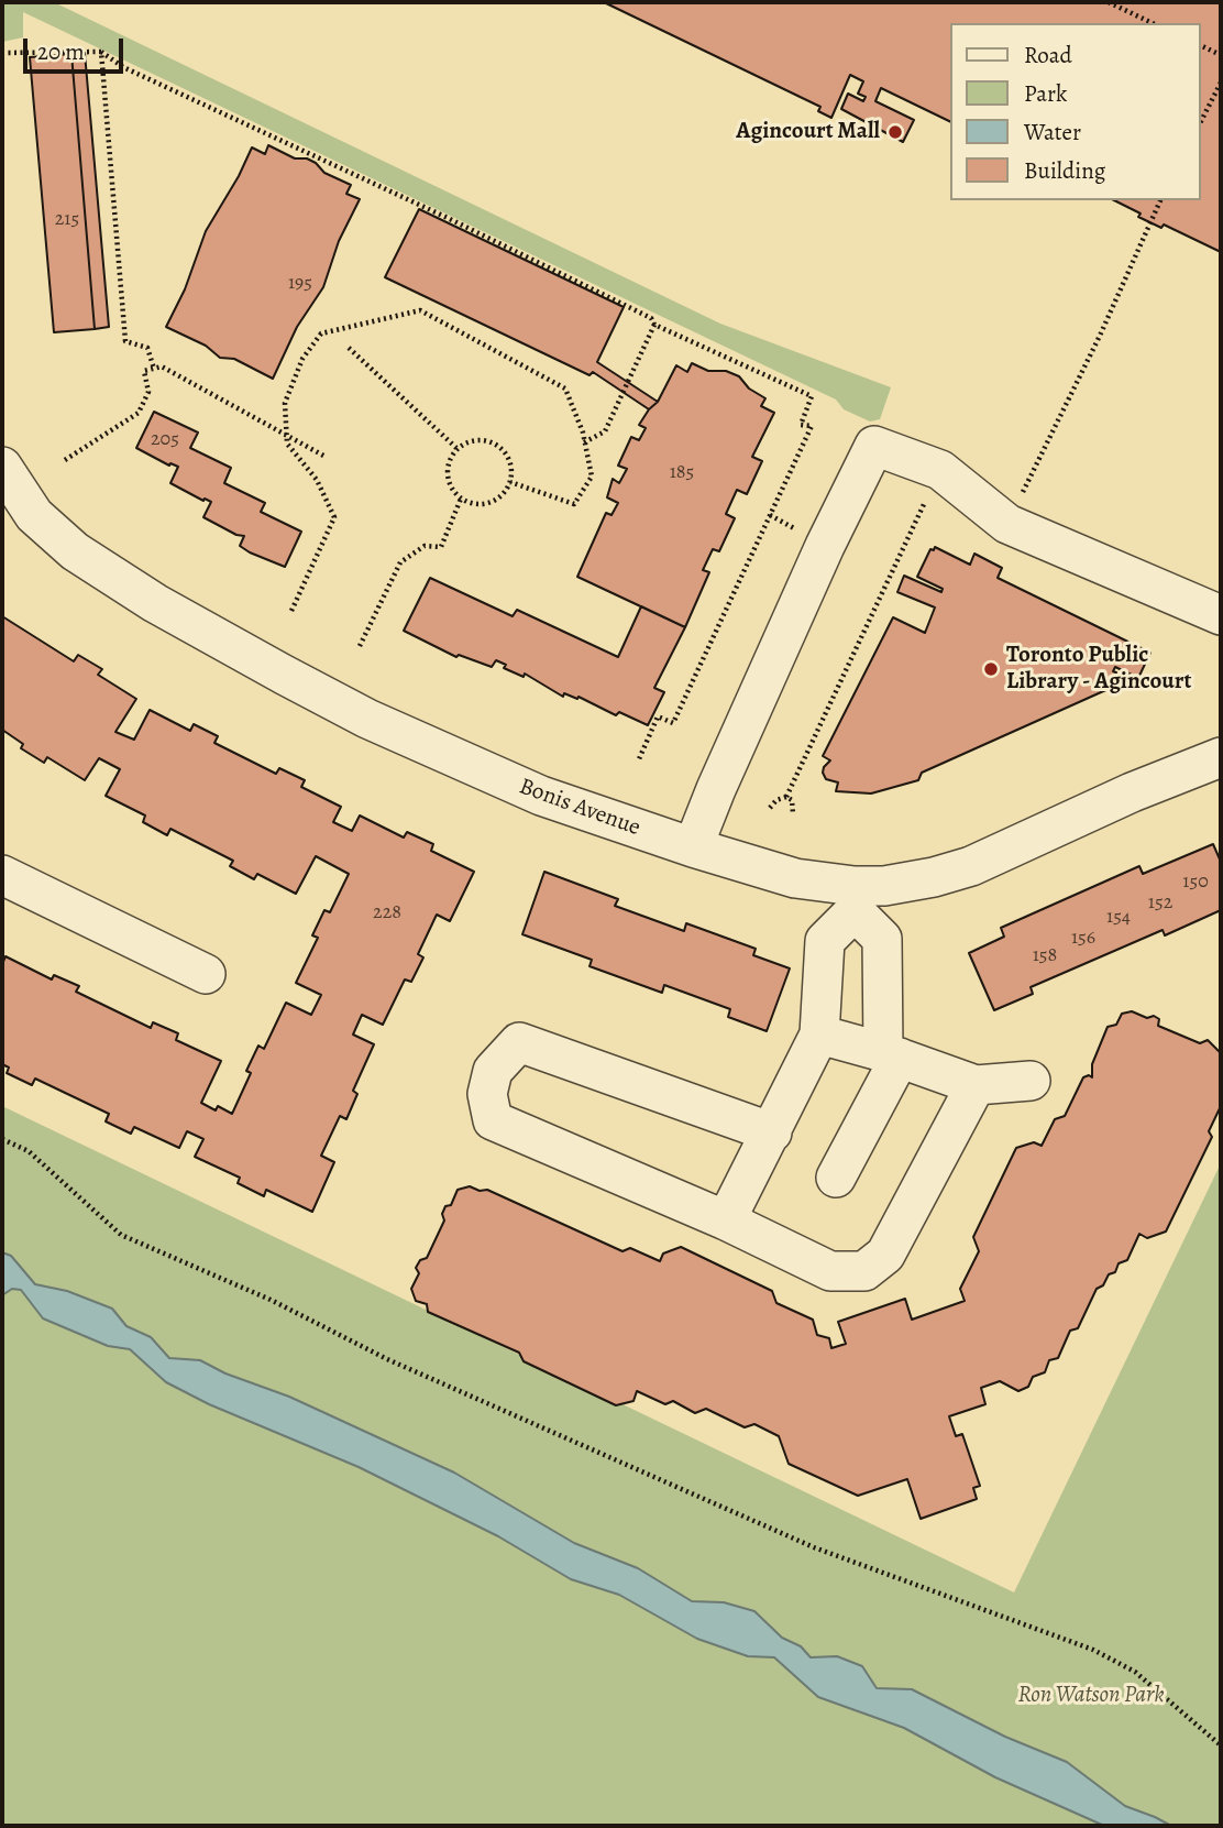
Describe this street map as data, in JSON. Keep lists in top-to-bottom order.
{
  "streets": {
    "street": ["Bonis Avenue"]
  },
  "parks": ["Ron Watson Park"],
  "places": ["Agincourt Mall", "Toronto Public Library - Agincourt"],
  "house_numbers": [
    "215",
    "195",
    "205",
    "185",
    "150",
    "152",
    "228",
    "154",
    "156",
    "158"
  ],
  "legend": [
    "Road",
    "Park",
    "Water",
    "Building"
  ],
  "scale_bar": "20 m"
}
